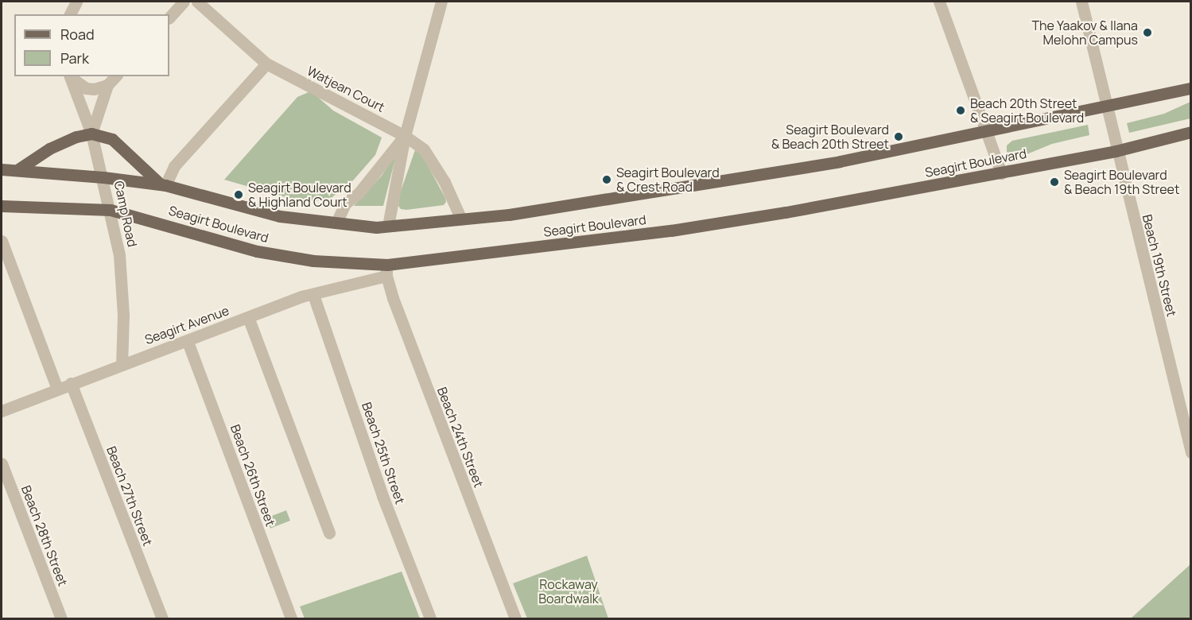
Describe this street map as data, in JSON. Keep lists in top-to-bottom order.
{
  "streets": {
    "main road": ["Seagirt Boulevard"],
    "street": [
      "Watjean Court",
      "Camp Road",
      "Beach 19th Street",
      "Seagirt Avenue",
      "Beach 24th Street",
      "Beach 25th Street",
      "Beach 26th Street",
      "Beach 27th Street",
      "Beach 28th Street"
    ]
  },
  "crossings": [
    ["Watjean Court", "Seagirt Boulevard"],
    ["Seagirt Boulevard", "Camp Road"],
    ["Seagirt Boulevard", "Beach 19th Street"],
    ["Seagirt Boulevard", "Seagirt Avenue"],
    ["Seagirt Boulevard", "Beach 24th Street"],
    ["Camp Road", "Seagirt Avenue"],
    ["Seagirt Avenue", "Beach 24th Street"],
    ["Seagirt Avenue", "Beach 25th Street"],
    ["Seagirt Avenue", "Beach 26th Street"],
    ["Seagirt Avenue", "Beach 27th Street"]
  ],
  "parks": ["Rockaway Boardwalk"],
  "places": [
    "The Yaakov & Ilana Melohn Campus",
    "Beach 20th Street & Seagirt Boulevard",
    "Seagirt Boulevard & Beach 20th Street",
    "Seagirt Boulevard & Crest Road",
    "Seagirt Boulevard & Beach 19th Street",
    "Seagirt Boulevard & Highland Court"
  ],
  "legend": ["Road", "Park"]
}
